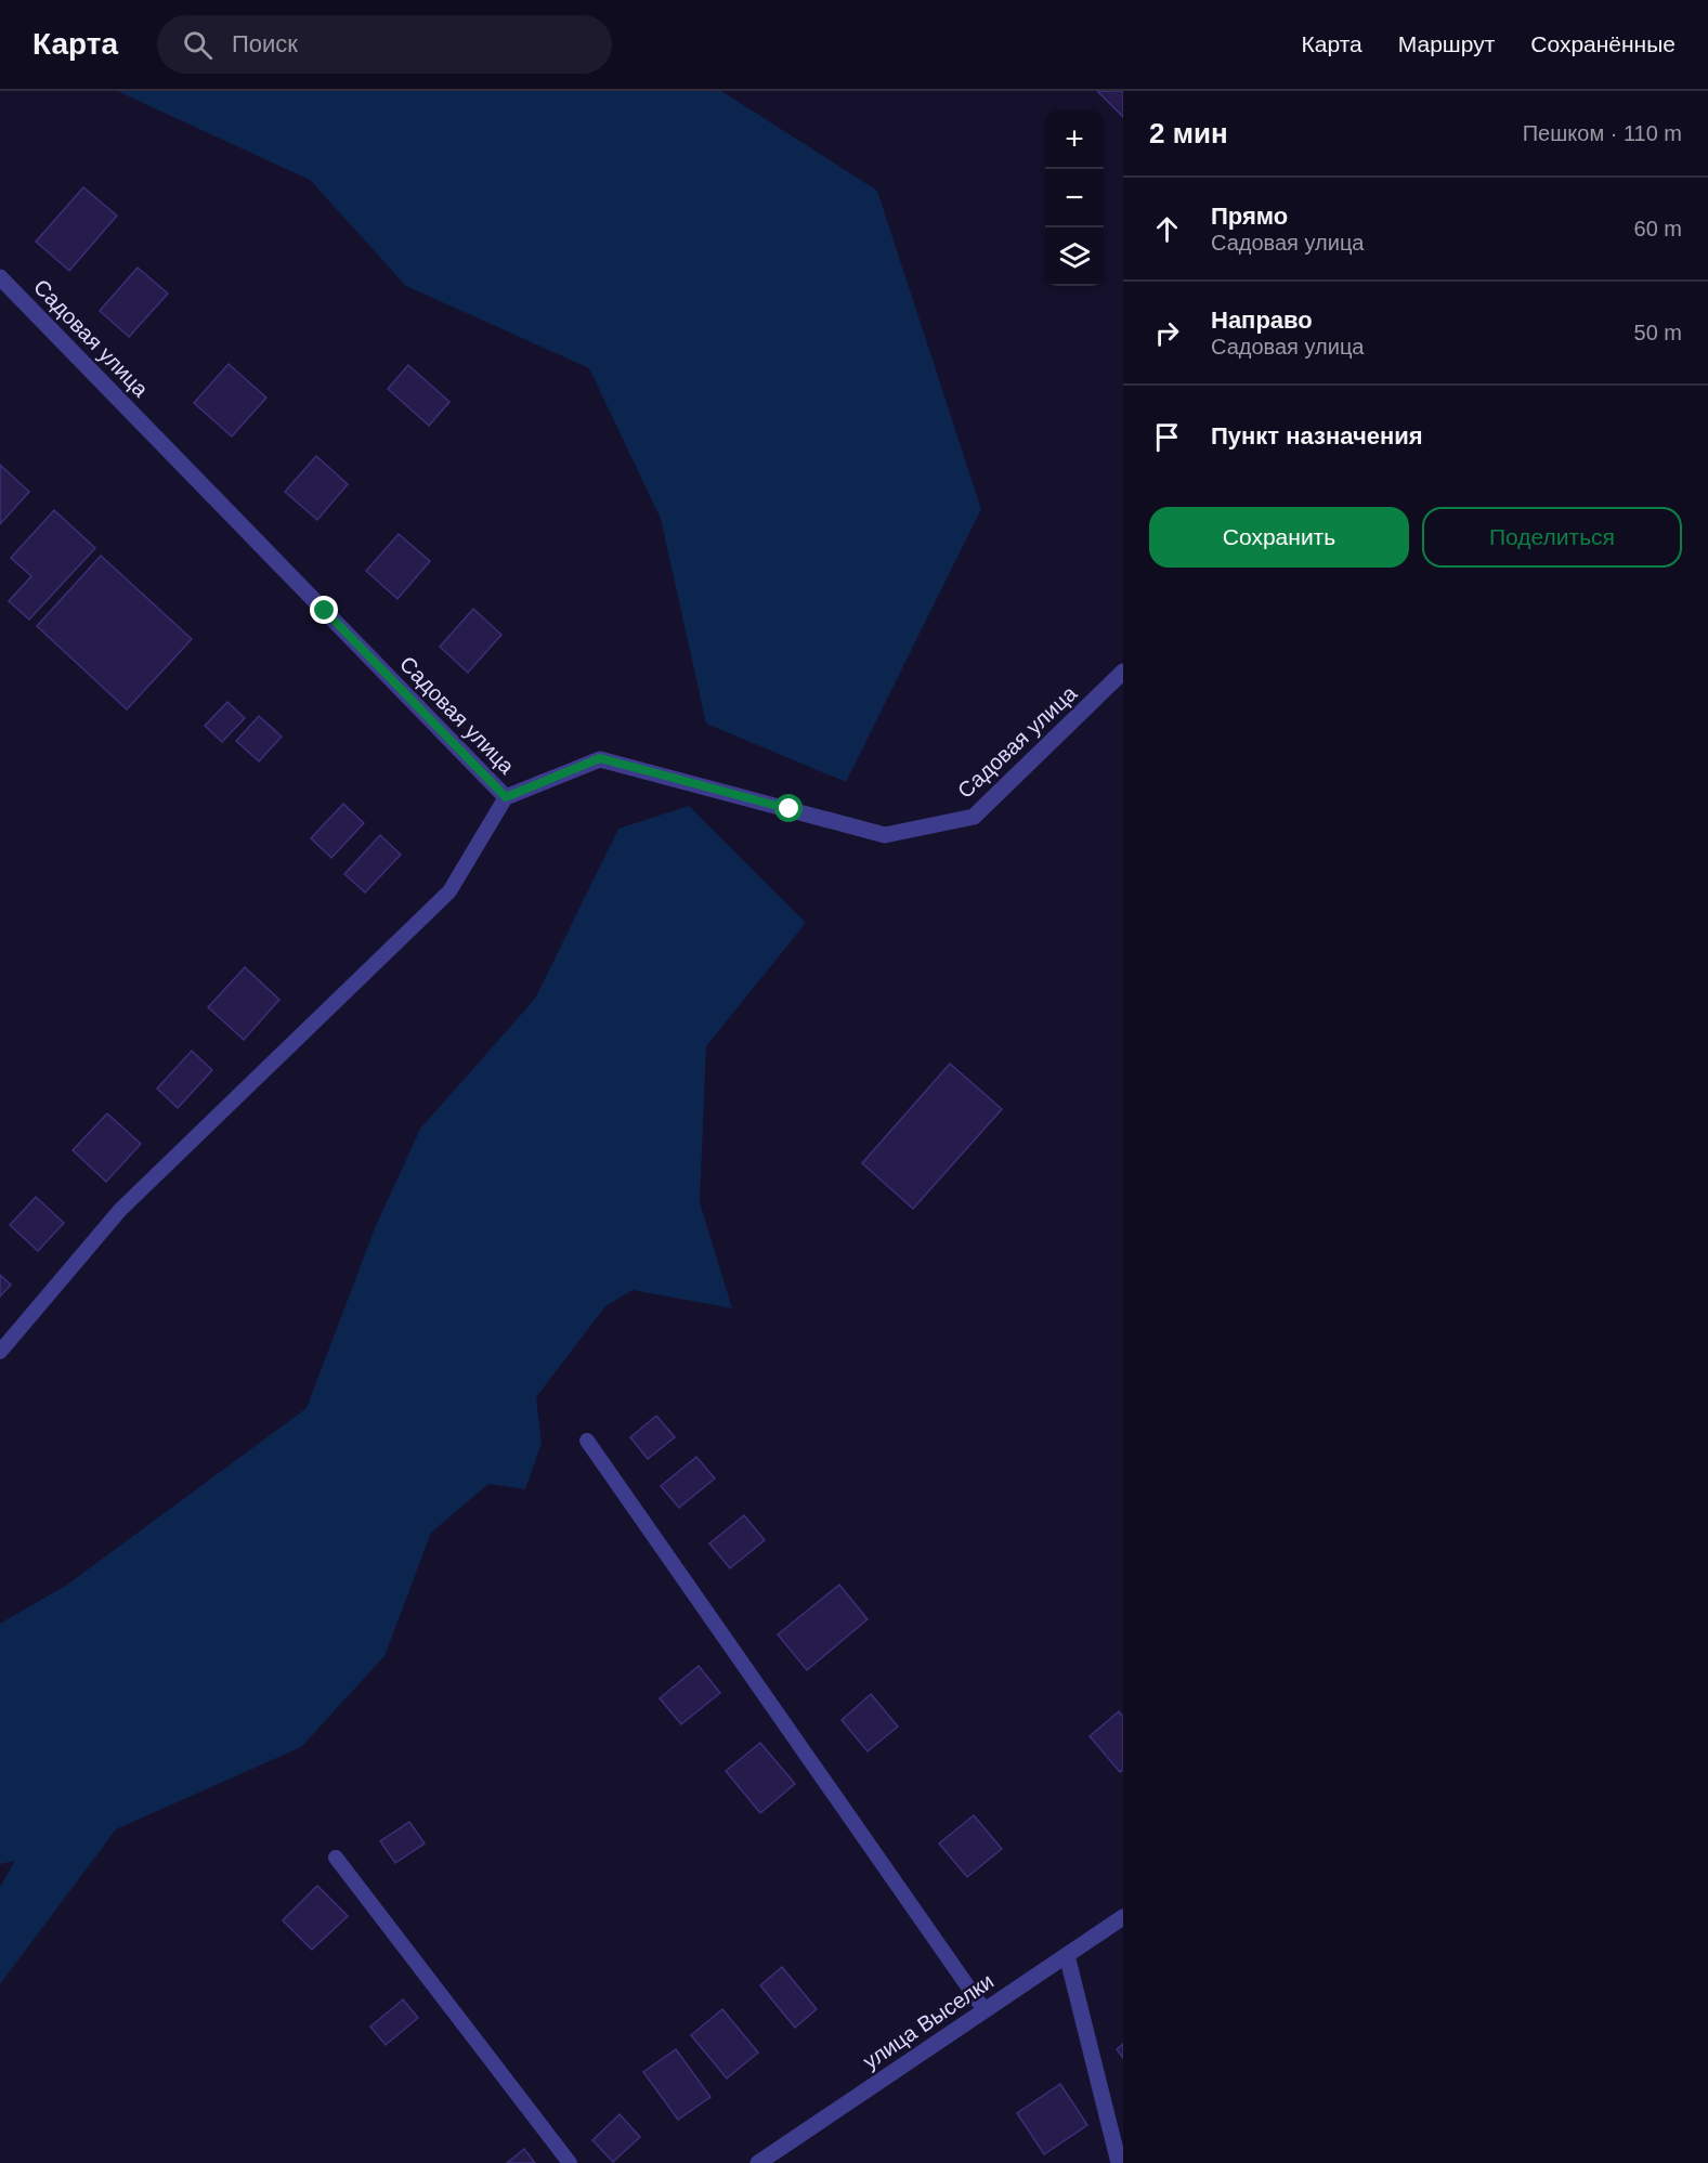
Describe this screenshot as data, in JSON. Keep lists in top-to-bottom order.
{
  "streets": {
    "street": ["Садовая улица", "улица Выселки"]
  },
  "page": {
    "header": "Карта",
    "search": "Поиск",
    "nav": ["Карта", "Маршрут", "Сохранённые"],
    "heading": ["2 мин", "Пешком · 110 m"],
    "map_buttons": ["+", "−"],
    "list": [
      ["Прямо", "Садовая улица", "60 m"],
      ["Направо", "Садовая улица", "50 m"],
      "Пункт назначения"
    ],
    "buttons": ["Сохранить", "Поделиться"]
  }
}
